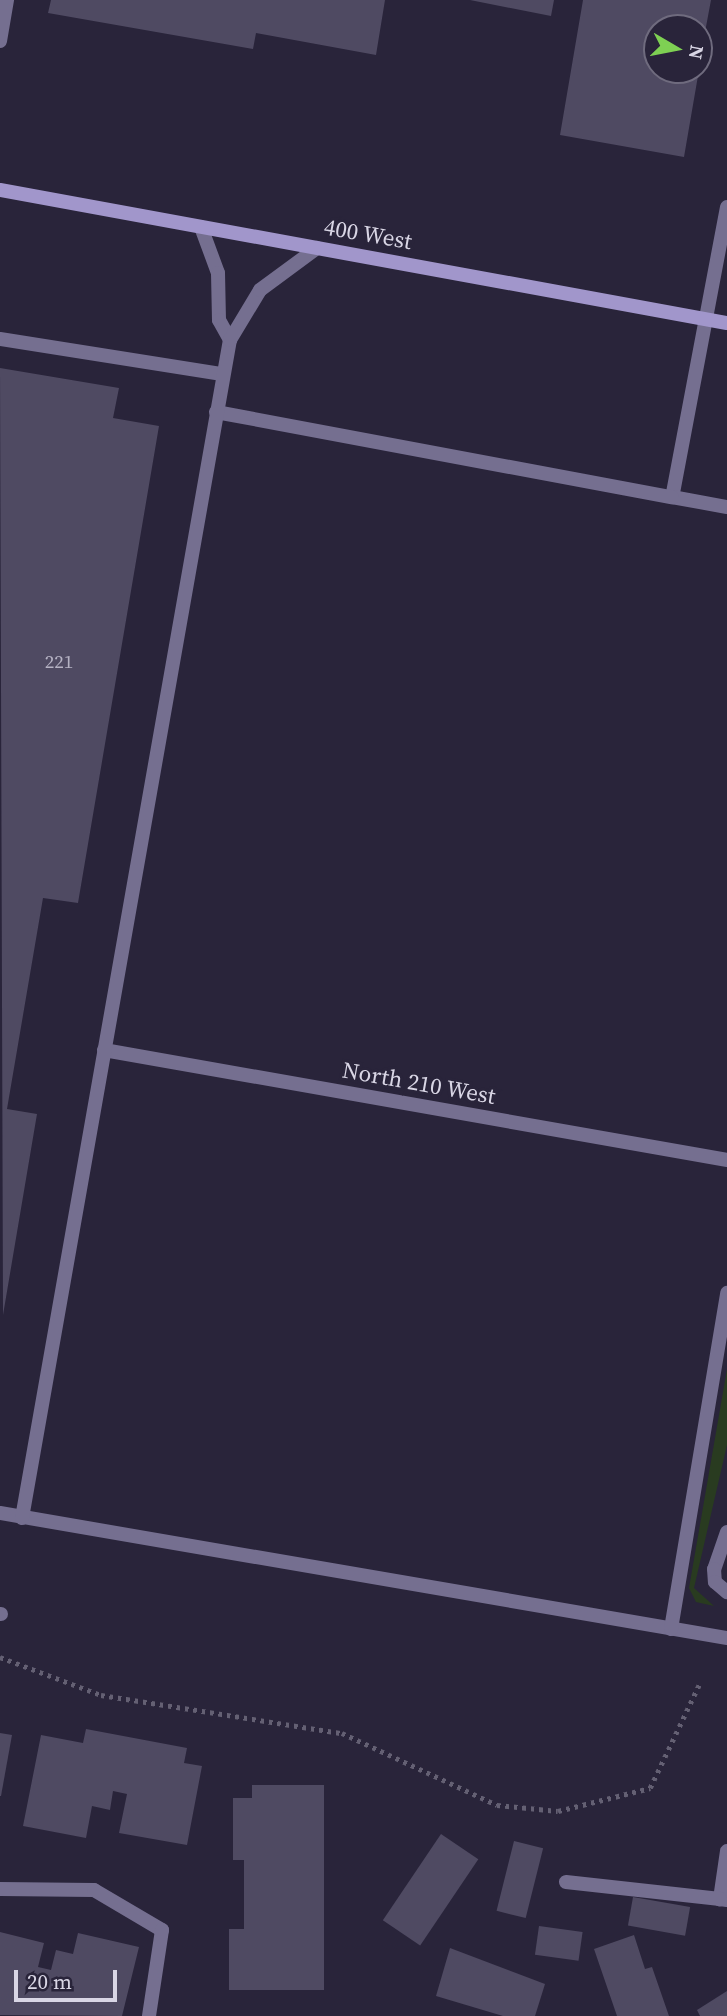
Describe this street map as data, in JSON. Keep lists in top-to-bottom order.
{
  "streets": {
    "main road": ["400 West"],
    "street": ["North 210 West"]
  },
  "house_numbers": ["221"],
  "scale_bar": "20 m",
  "north": "right"
}
